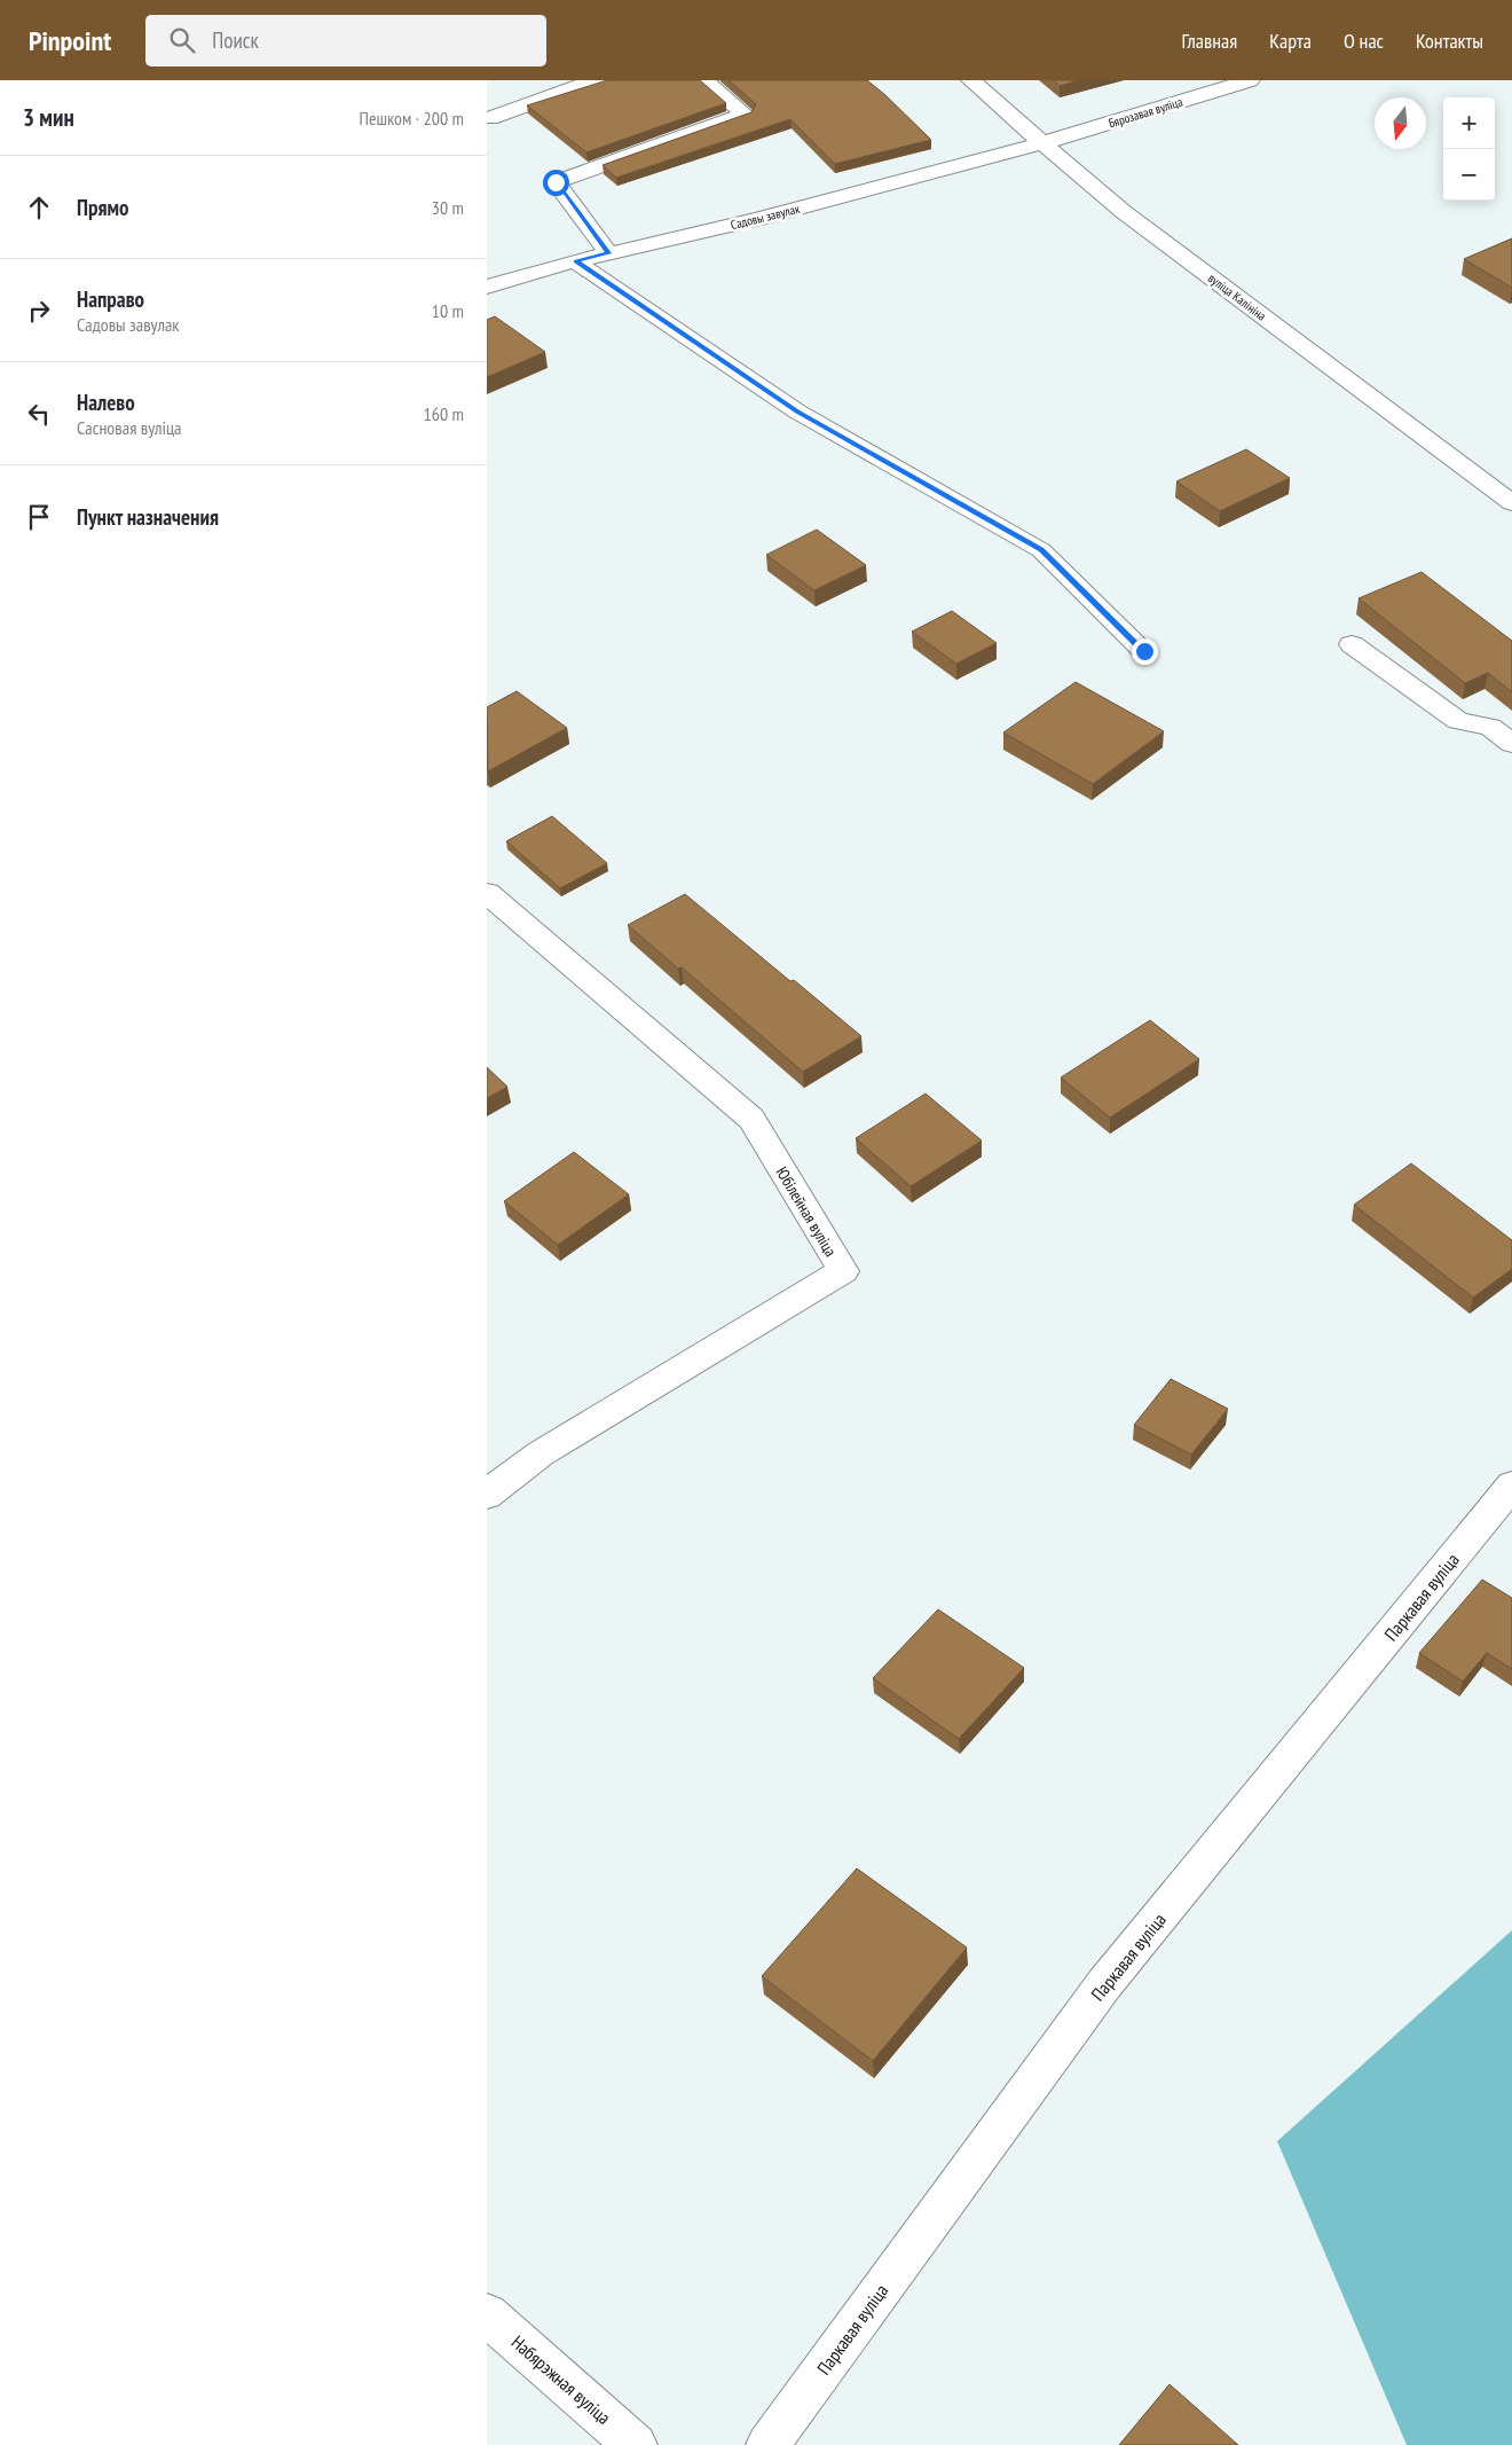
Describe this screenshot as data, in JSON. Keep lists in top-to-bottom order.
{
  "streets": {
    "street": [
      "Бярозавая вуліца",
      "Садовы завулак",
      "вуліца Калініна",
      "Юбілейная вуліца",
      "Паркавая вуліца",
      "Набярэжная вуліца"
    ]
  },
  "crossings": [
    ["Бярозавая вуліца", "Садовы завулак"],
    ["Бярозавая вуліца", "вуліца Калініна"],
    ["Садовы завулак", "вуліца Калініна"]
  ],
  "north": "bottom",
  "page": {
    "header": "Pinpoint",
    "search": "Поиск",
    "nav": [
      "Главная",
      "Карта",
      "О нас",
      "Контакты"
    ],
    "heading": ["3 мин", "Пешком · 200 m"],
    "map_buttons": ["+", "−"],
    "list": [
      ["Прямо", "30 m"],
      ["Направо", "Садовы завулак", "10 m"],
      ["Налево", "Сасновая вуліца", "160 m"],
      "Пункт назначения"
    ]
  }
}
